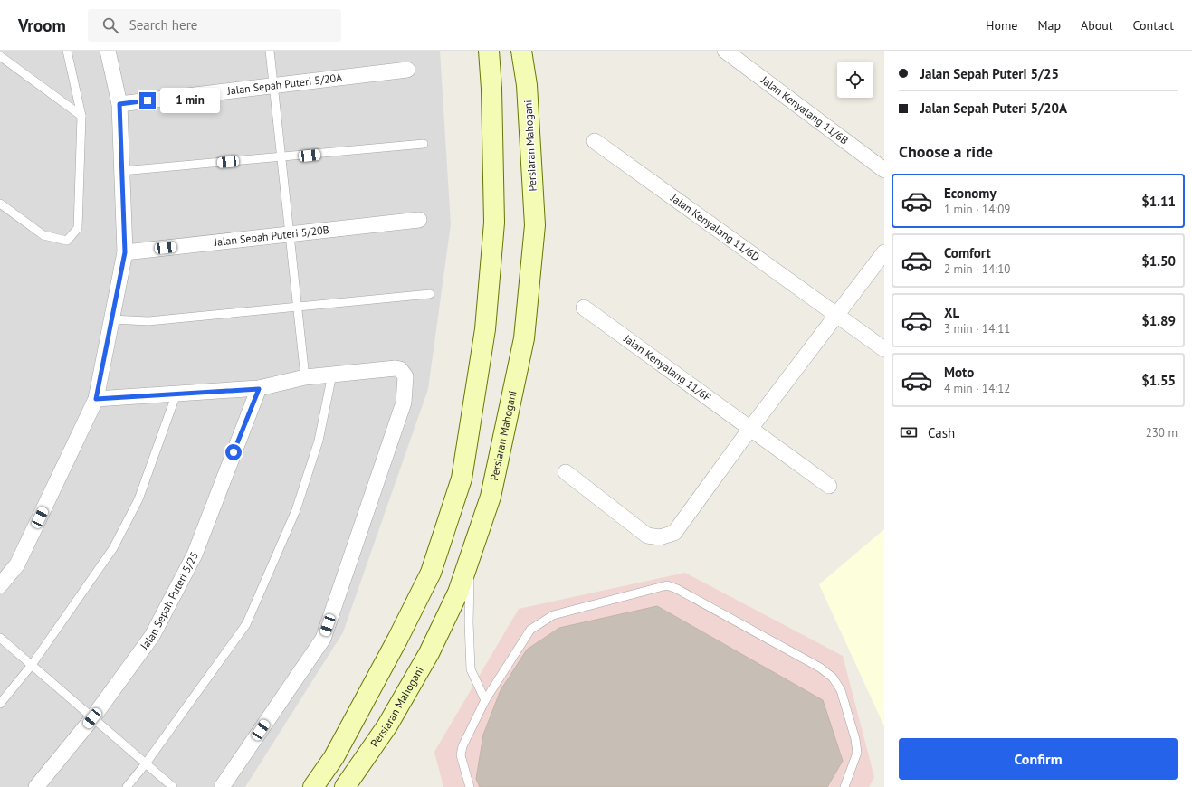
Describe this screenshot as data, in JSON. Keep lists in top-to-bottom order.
{
  "streets": {
    "main road": ["Persiaran Mahogani"],
    "street": [
      "Jalan Sepah Puteri 5/20A",
      "Jalan Kenyalang 11/6B",
      "Jalan Kenyalang 11/6D",
      "Jalan Sepah Puteri 5/20B",
      "Jalan Kenyalang 11/6F",
      "Jalan Sepah Puteri 5/25"
    ]
  },
  "page": {
    "header": "Vroom",
    "search": "Search here",
    "nav": [
      "Home",
      "Map",
      "About",
      "Contact"
    ],
    "banner": ["Jalan Sepah Puteri 5/25", "Jalan Sepah Puteri 5/20A"],
    "bubble": "1 min",
    "heading": "Choose a ride",
    "list": [
      {
        "name": "Economy",
        "note": "1 min · 14:09",
        "value": "$1.11"
      },
      {
        "name": "Comfort",
        "note": "2 min · 14:10",
        "value": "$1.50"
      },
      {
        "name": "XL",
        "note": "3 min · 14:11",
        "value": "$1.89"
      },
      {
        "name": "Moto",
        "note": "4 min · 14:12",
        "value": "$1.55"
      }
    ],
    "pay": ["Cash", "230 m"],
    "buttons": "Confirm"
  }
}
